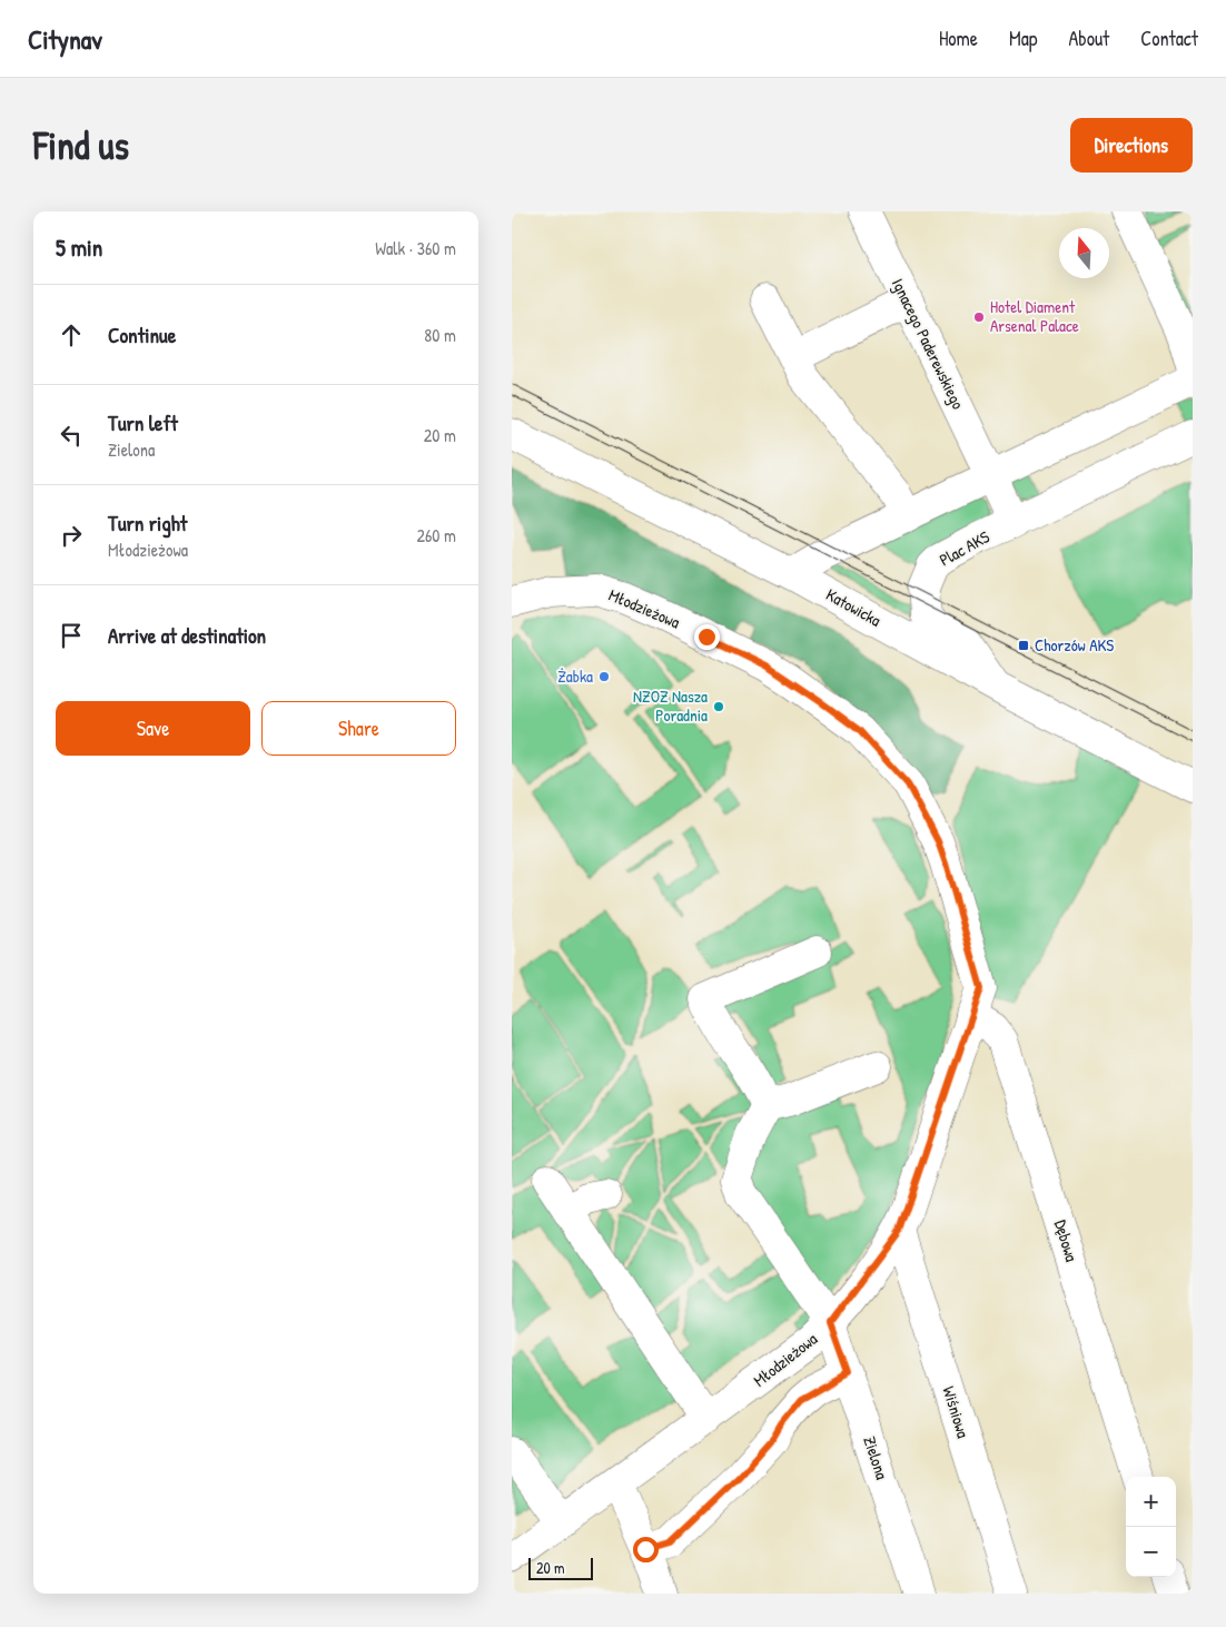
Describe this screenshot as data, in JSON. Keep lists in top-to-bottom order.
{
  "streets": {
    "street": [
      "Ignacego Paderewskiego",
      "Plac AKS",
      "Katowicka",
      "Młodzieżowa",
      "Dębowa",
      "Wiśniowa",
      "Zielona"
    ]
  },
  "crossings": [
    ["Plac AKS", "Katowicka"],
    ["Młodzieżowa", "Dębowa"],
    ["Młodzieżowa", "Wiśniowa"],
    ["Młodzieżowa", "Zielona"]
  ],
  "places": {
    "other": ["Hotel Diament Arsenal Palace", "Żabka", "NZOZ Nasza Poradnia"],
    "transit": ["Chorzów AKS"]
  },
  "scale_bar": "20 m",
  "north": "top",
  "page": {
    "header": "Citynav",
    "nav": [
      "Home",
      "Map",
      "About",
      "Contact"
    ],
    "buttons": [
      "Directions",
      ["Save", "Share"]
    ],
    "title": "Find us",
    "heading": ["5 min", "Walk · 360 m"],
    "list": [
      ["Continue", "80 m"],
      ["Turn left", "Zielona", "20 m"],
      ["Turn right", "Młodzieżowa", "260 m"],
      "Arrive at destination"
    ],
    "map_buttons": ["+", "−"],
    "scale": "20 m"
  }
}
